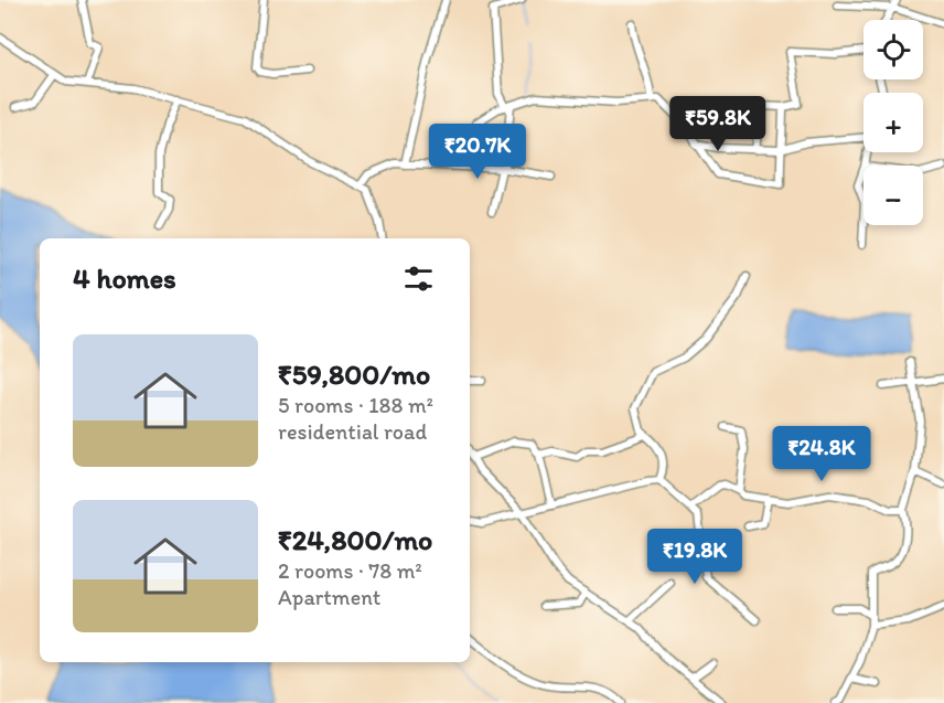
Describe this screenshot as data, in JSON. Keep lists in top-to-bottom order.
{
  "page": {
    "map_buttons": ["+", "−"],
    "price": [
      "₹59.8K",
      "₹20.7K",
      "₹24.8K",
      "₹19.8K"
    ],
    "heading": "4 homes",
    "list": [
      {
        "name": "₹59,800/mo",
        "note": "5 rooms · 188 m² · residential road"
      },
      {
        "name": "₹24,800/mo",
        "note": "2 rooms · 78 m² · Apartment"
      }
    ]
  }
}
